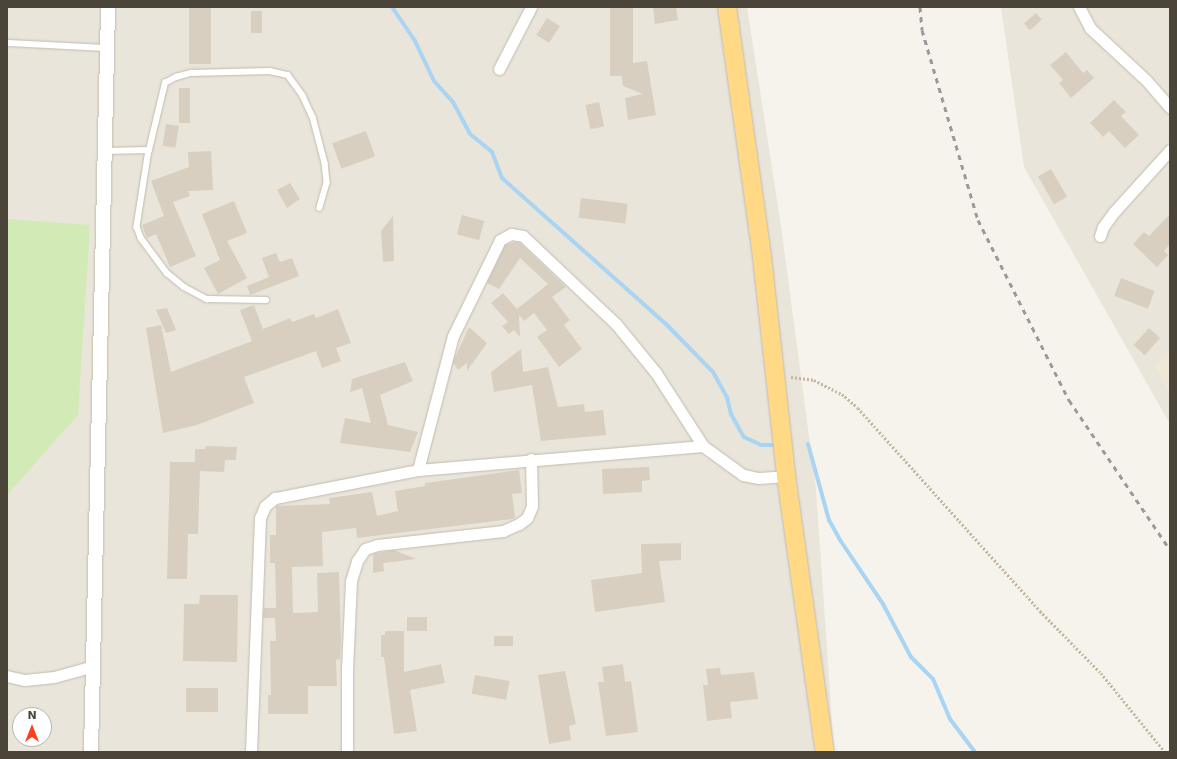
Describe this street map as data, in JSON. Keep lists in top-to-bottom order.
{
  "north": "top"
}
